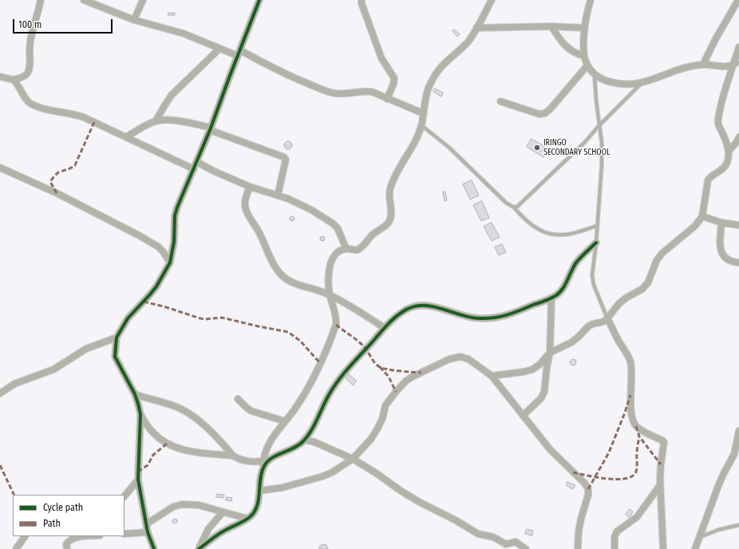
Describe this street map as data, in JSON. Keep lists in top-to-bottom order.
{
  "places": ["IRINGO SECONDARY SCHOOL"],
  "legend": ["Cycle path", "Path"],
  "scale_bar": "100 m"
}
